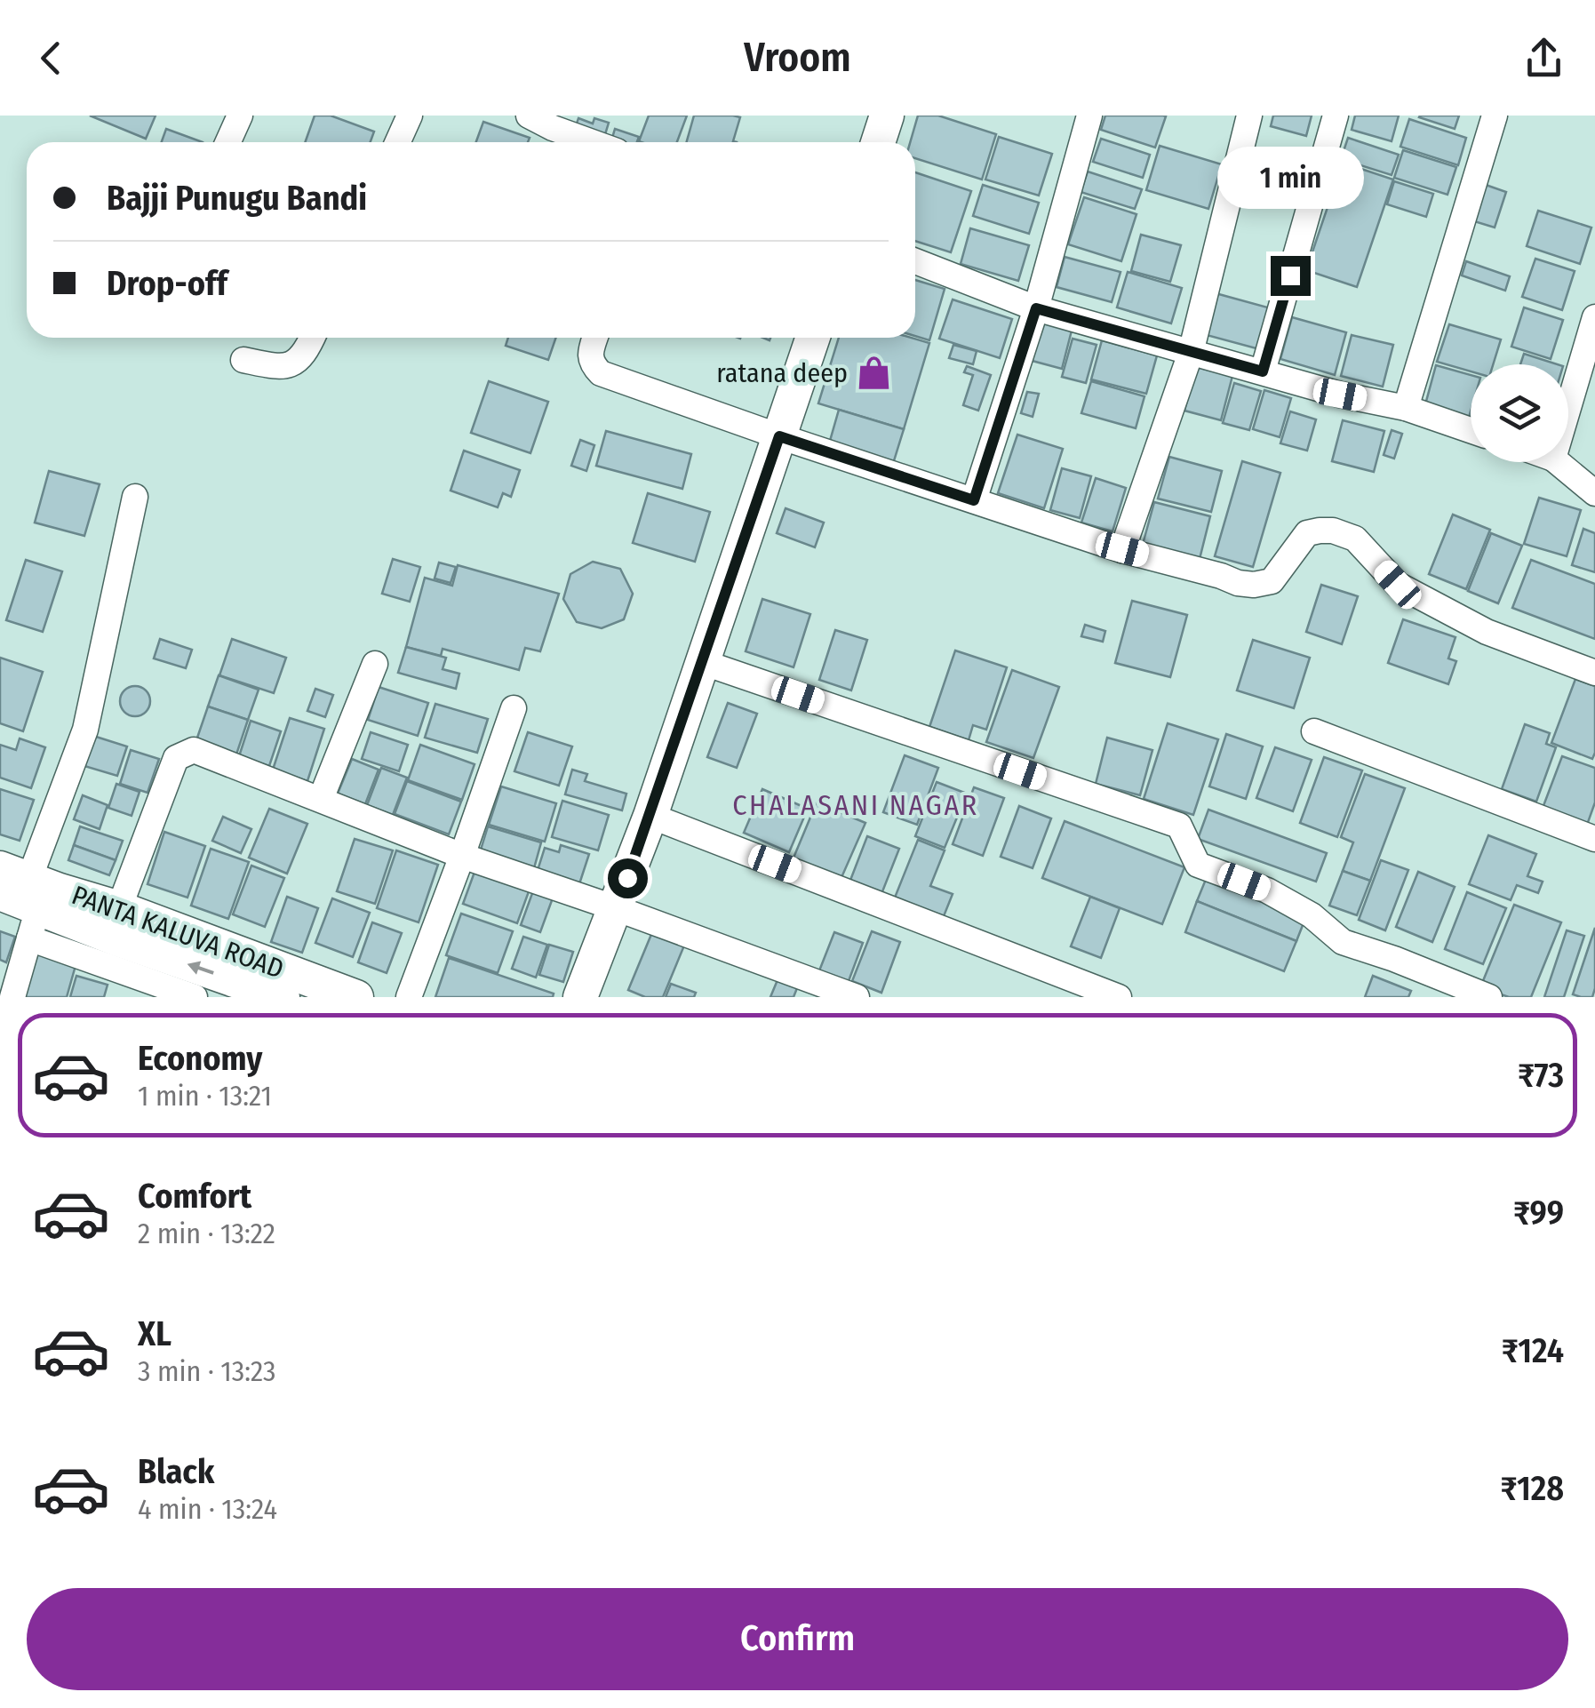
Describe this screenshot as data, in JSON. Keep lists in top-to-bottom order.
{
  "streets": {
    "main road": ["PANTA KALUVA ROAD"]
  },
  "districts": ["CHALASANI NAGAR"],
  "places": {
    "shop": ["ratana deep"]
  },
  "page": {
    "header": "Vroom",
    "banner": ["Bajji Punugu Bandi", "Drop-off"],
    "bubble": "1 min",
    "list": [
      {
        "name": "Economy",
        "note": "1 min · 13:21",
        "value": "₹73"
      },
      {
        "name": "Comfort",
        "note": "2 min · 13:22",
        "value": "₹99"
      },
      {
        "name": "XL",
        "note": "3 min · 13:23",
        "value": "₹124"
      },
      {
        "name": "Black",
        "note": "4 min · 13:24",
        "value": "₹128"
      }
    ],
    "buttons": "Confirm"
  }
}
